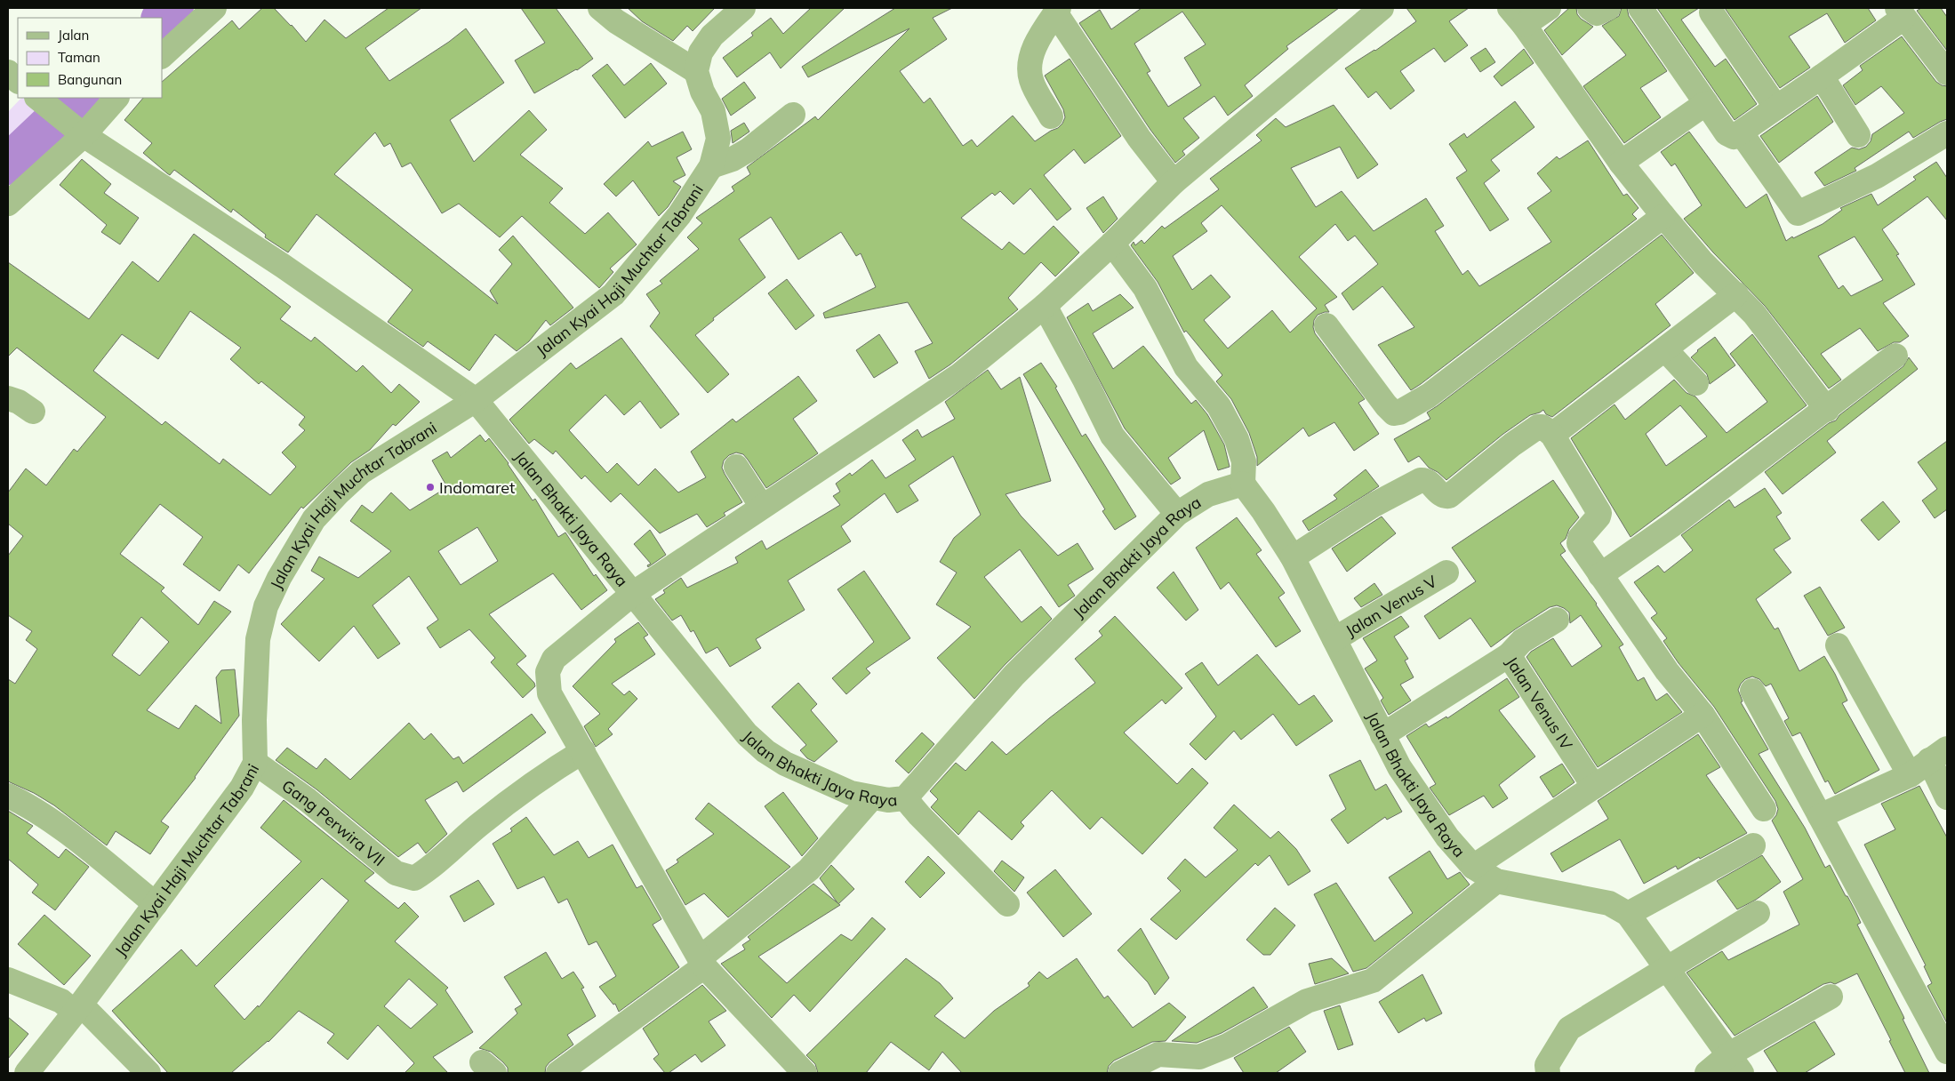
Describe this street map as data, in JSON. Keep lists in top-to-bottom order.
{
  "streets": {
    "street": [
      "Jalan Kyai Haji Muchtar Tabrani",
      "Jalan Bhakti Jaya Raya",
      "Jalan Venus V",
      "Jalan Venus IV",
      "Gang Perwira VII"
    ]
  },
  "crossings": [
    ["Jalan Kyai Haji Muchtar Tabrani", "Jalan Bhakti Jaya Raya"],
    ["Jalan Kyai Haji Muchtar Tabrani", "Gang Perwira VII"],
    ["Jalan Bhakti Jaya Raya", "Jalan Venus V"],
    ["Jalan Bhakti Jaya Raya", "Jalan Venus IV"]
  ],
  "places": ["Indomaret"],
  "legend": ["Jalan", "Taman", "Bangunan"]
}
